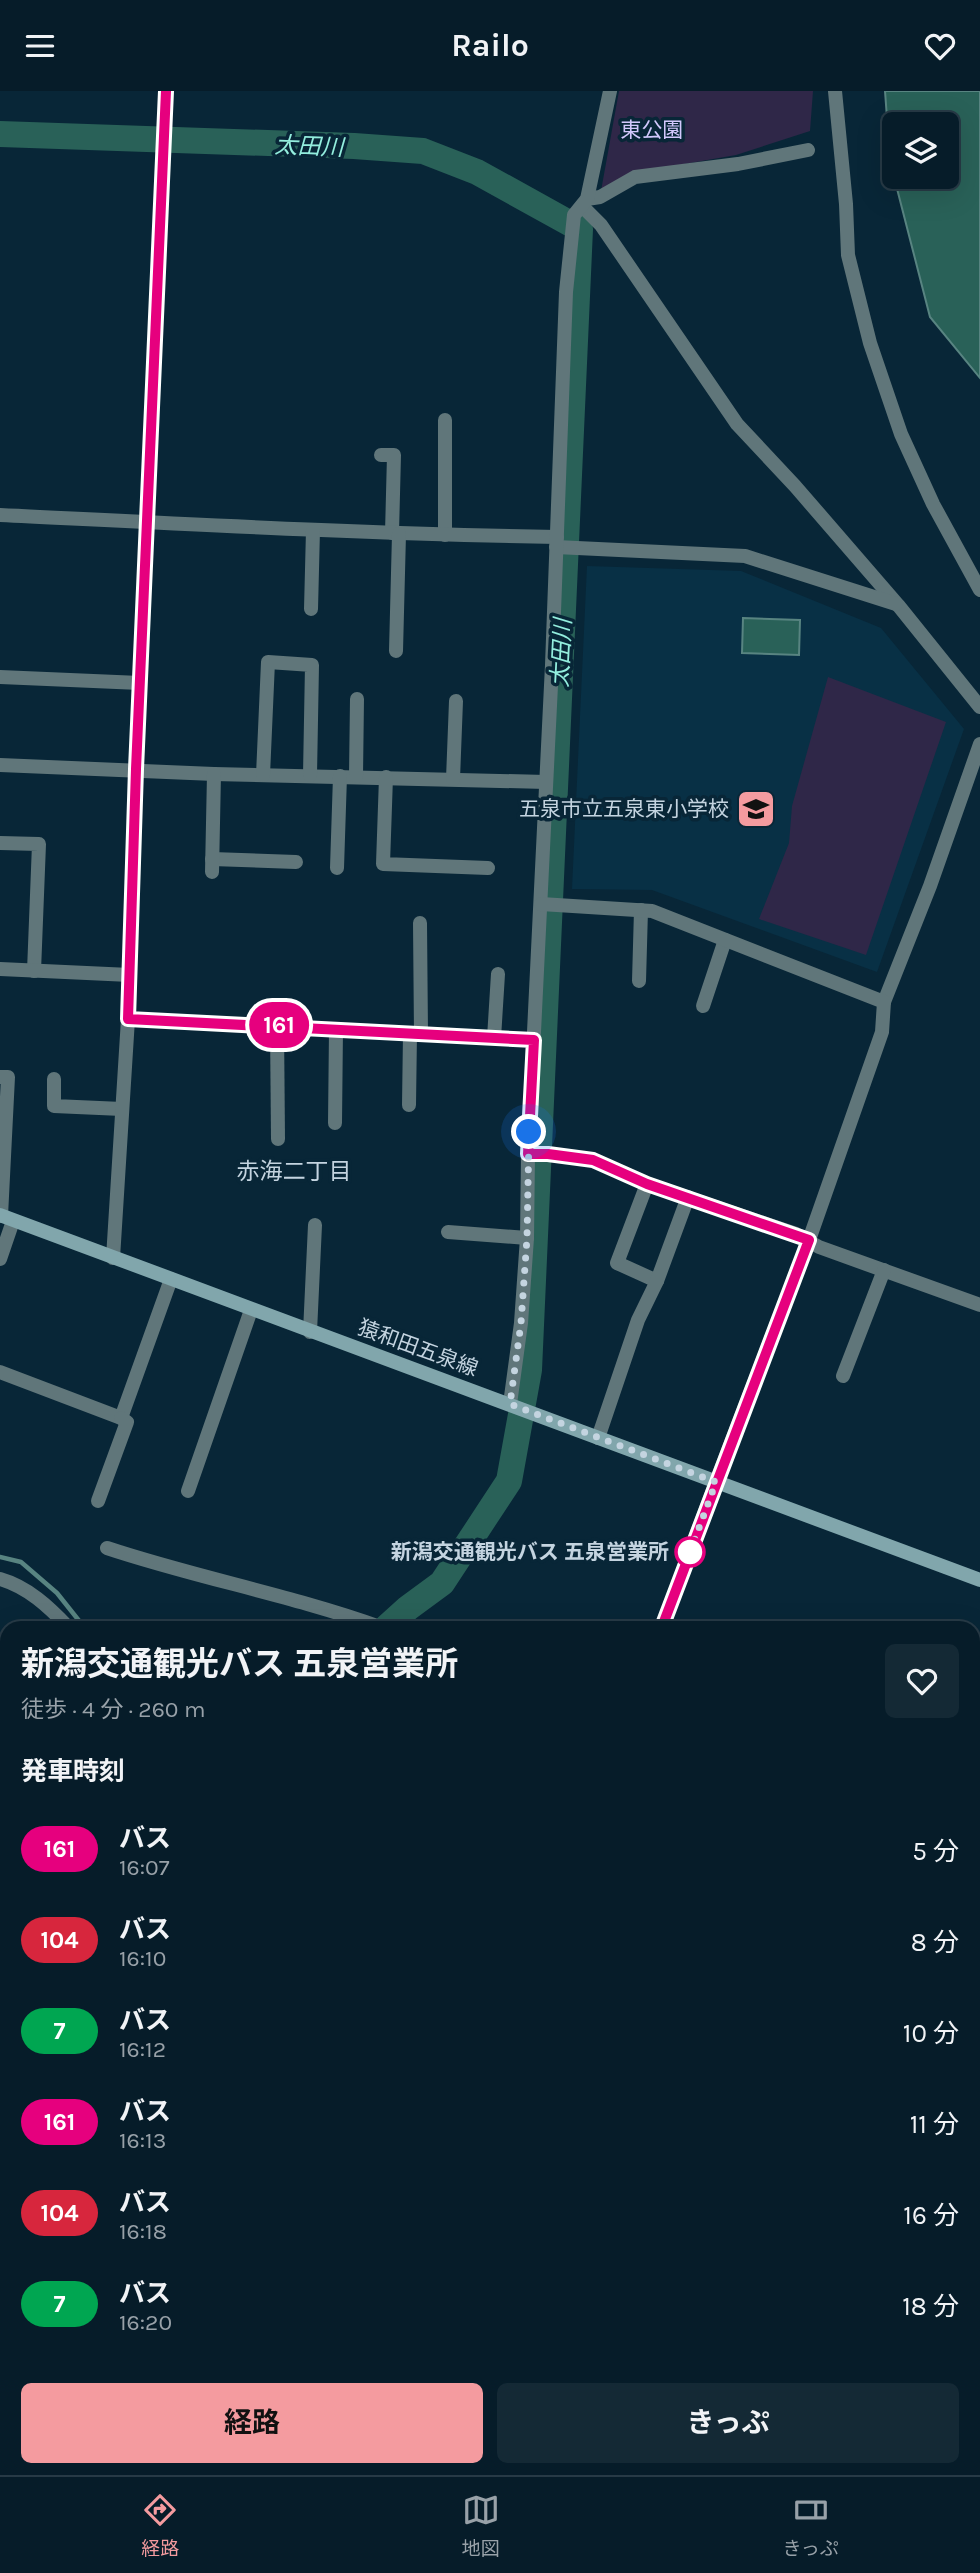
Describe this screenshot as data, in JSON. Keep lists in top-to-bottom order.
{
  "streets": {
    "main road": ["猿和田五泉線"]
  },
  "districts": ["赤海二丁目"],
  "water": ["太田川"],
  "parks": ["東公園"],
  "places": {
    "school or university": ["五泉市立五泉東小学校"],
    "other": ["新潟交通観光バス 五泉営業所"]
  },
  "lines": ["bus line 161"],
  "page": {
    "header": "Railo",
    "on_map": "161",
    "heading": [
      ["新潟交通観光バス 五泉営業所", "徒歩 · 4 分 · 260 m"],
      "発車時刻"
    ],
    "list": [
      {
        "mark": "161",
        "name": "バス",
        "note": "16:07",
        "value": "5 分"
      },
      {
        "mark": "104",
        "name": "バス",
        "note": "16:10",
        "value": "8 分"
      },
      {
        "mark": "7",
        "name": "バス",
        "note": "16:12",
        "value": "10 分"
      },
      {
        "mark": "161",
        "name": "バス",
        "note": "16:13",
        "value": "11 分"
      },
      {
        "mark": "104",
        "name": "バス",
        "note": "16:18",
        "value": "16 分"
      },
      {
        "mark": "7",
        "name": "バス",
        "note": "16:20",
        "value": "18 分"
      }
    ],
    "buttons": ["経路", "きっぷ"],
    "tabs": ["経路", "地図", "きっぷ"]
  }
}
